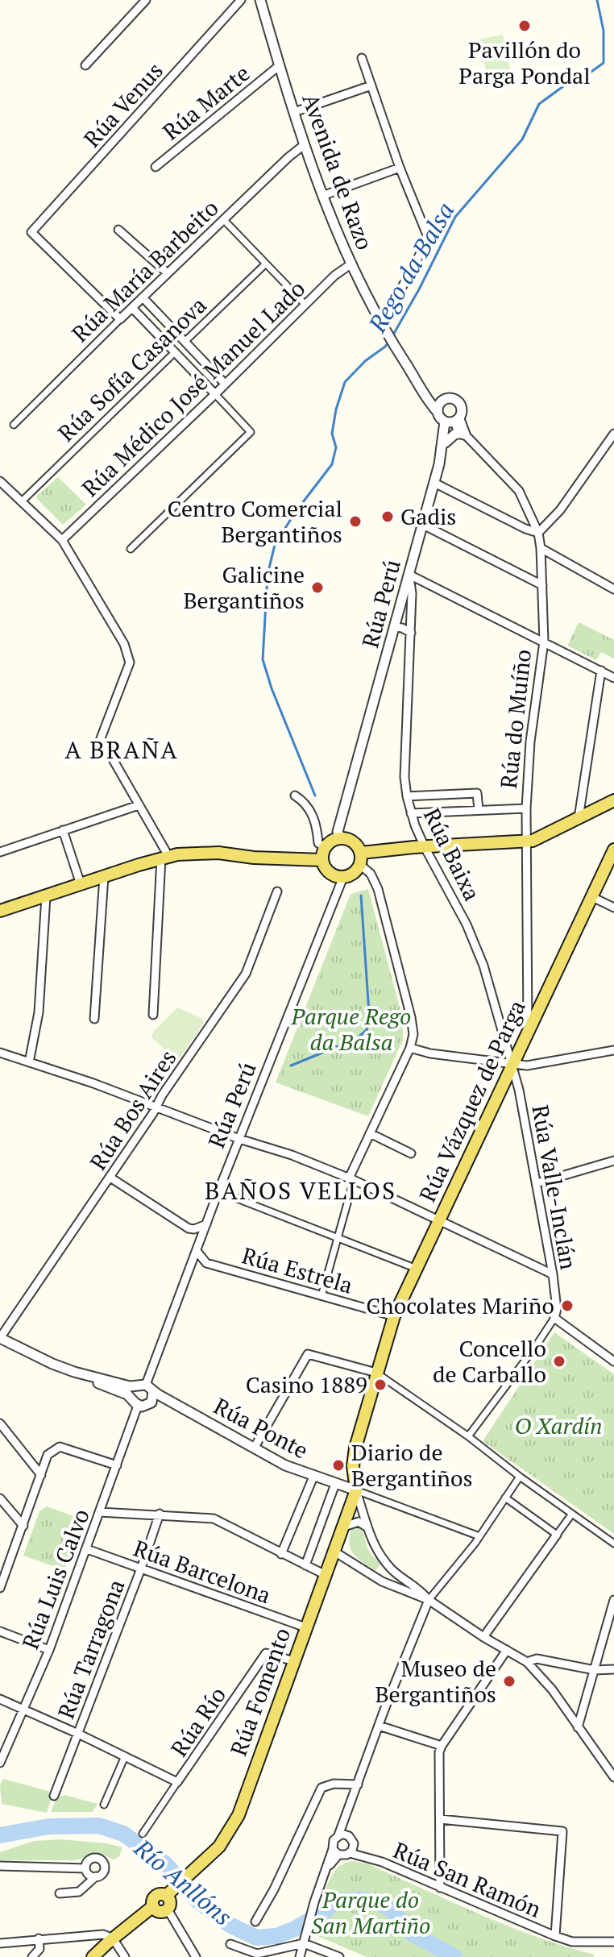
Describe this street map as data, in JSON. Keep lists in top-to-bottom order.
{
  "streets": {
    "main road": ["Rúa Vázquez de Parga", "Rúa Fomento"],
    "street": [
      "Rúa Marte",
      "Rúa Venus",
      "Avenida de Razo",
      "Rúa María Barbeito",
      "Rúa Sofía Casanova",
      "Rúa Médico José Manuel Lado",
      "Rúa Perú",
      "Rúa do Muíño",
      "Rúa Baixa",
      "Rúa Bos Aires",
      "Rúa Valle-Inclán",
      "Rúa Estrela",
      "Rúa Ponte",
      "Rúa Barcelona",
      "Rúa Luis Calvo",
      "Rúa Tarragona",
      "Rúa Río",
      "Rúa San Ramón"
    ]
  },
  "crossings": [
    ["Rúa Marte", "Avenida de Razo"],
    ["Rúa Venus", "Rúa María Barbeito"],
    ["Avenida de Razo", "Rúa María Barbeito"],
    ["Avenida de Razo", "Rúa Médico José Manuel Lado"],
    ["Avenida de Razo", "Rúa do Muíño"],
    ["Rúa Perú", "Rúa do Muíño"],
    ["Rúa Perú", "Rúa Baixa"],
    ["Rúa Perú", "Rúa Estrela"],
    ["Rúa Perú", "Rúa Ponte"],
    ["Rúa do Muíño", "Rúa Vázquez de Parga"],
    ["Rúa Baixa", "Rúa Vázquez de Parga"],
    ["Rúa Baixa", "Rúa Valle-Inclán"],
    ["Rúa Vázquez de Parga", "Rúa Valle-Inclán"],
    ["Rúa Vázquez de Parga", "Rúa Estrela"],
    ["Rúa Vázquez de Parga", "Rúa Ponte"],
    ["Rúa Vázquez de Parga", "Rúa Fomento"],
    ["Rúa Ponte", "Rúa Fomento"],
    ["Rúa Barcelona", "Rúa Luis Calvo"],
    ["Rúa Barcelona", "Rúa Tarragona"],
    ["Rúa Barcelona", "Rúa Fomento"],
    ["Rúa Fomento", "Rúa Río"]
  ],
  "districts": ["A BRAÑA", "BAÑOS VELLOS"],
  "water": ["Rego da Balsa", "Río Anllóns"],
  "parks": ["Parque Rego da Balsa", "O Xardín", "Parque do San Martiño"],
  "places": [
    "Pavillón do Parga Pondal",
    "Gadis",
    "Centro Comercial Bergantiños",
    "Galicine Bergantiños",
    "Chocolates Mariño",
    "Concello de Carballo",
    "Casino 1889",
    "Diario de Bergantiños",
    "Museo de Bergantiños"
  ]
}
